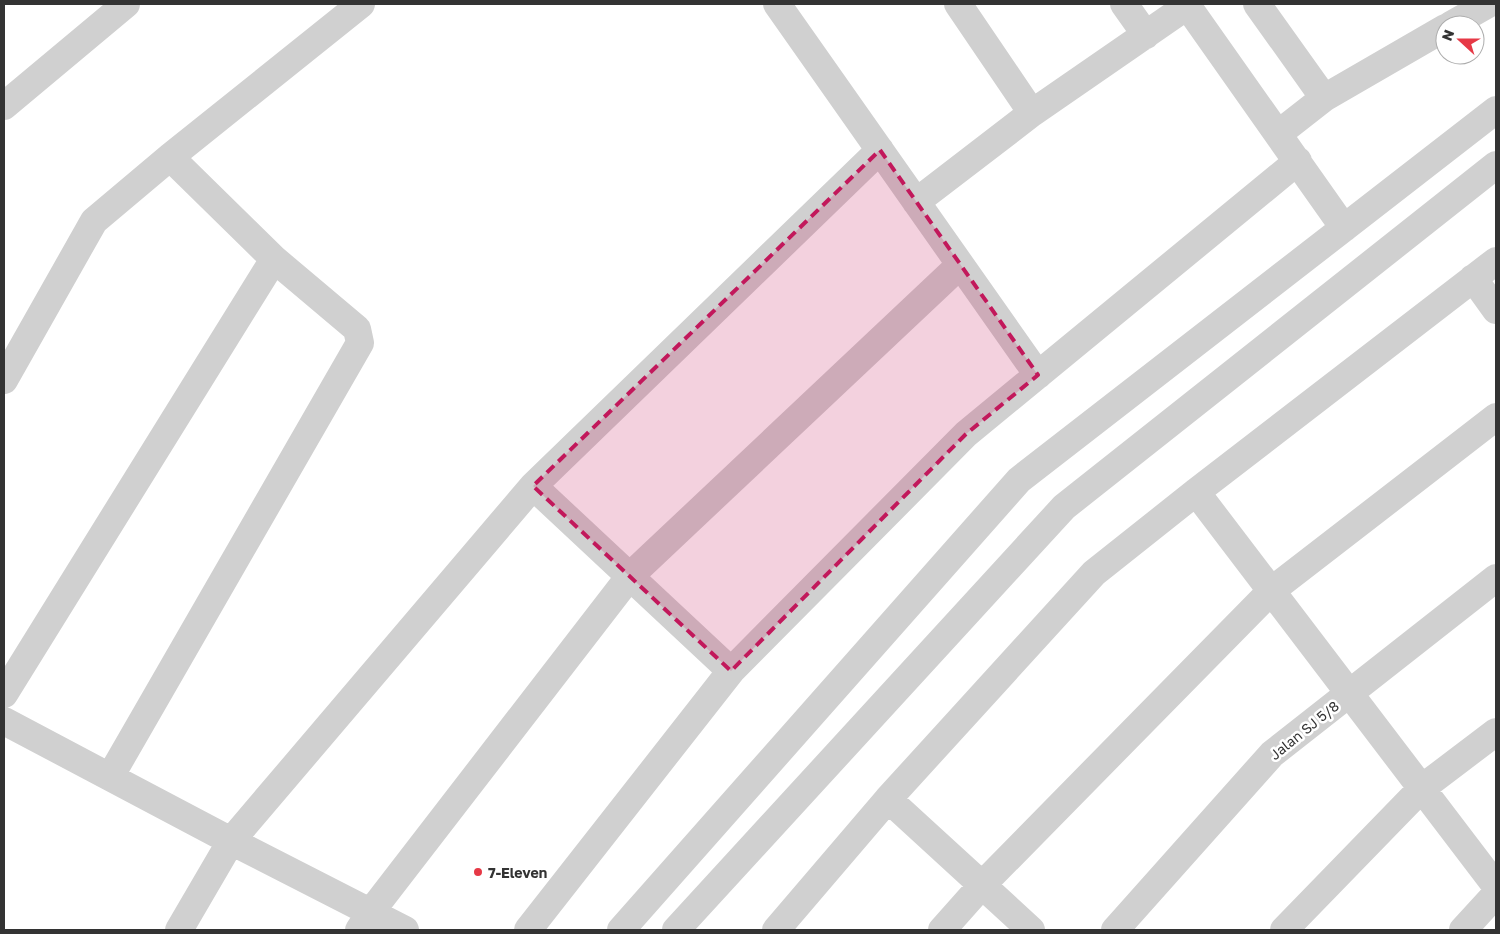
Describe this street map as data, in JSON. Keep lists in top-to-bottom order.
{
  "streets": {
    "street": ["Jalan SJ 5/8"]
  },
  "places": ["7-Eleven"],
  "north": "left"
}
